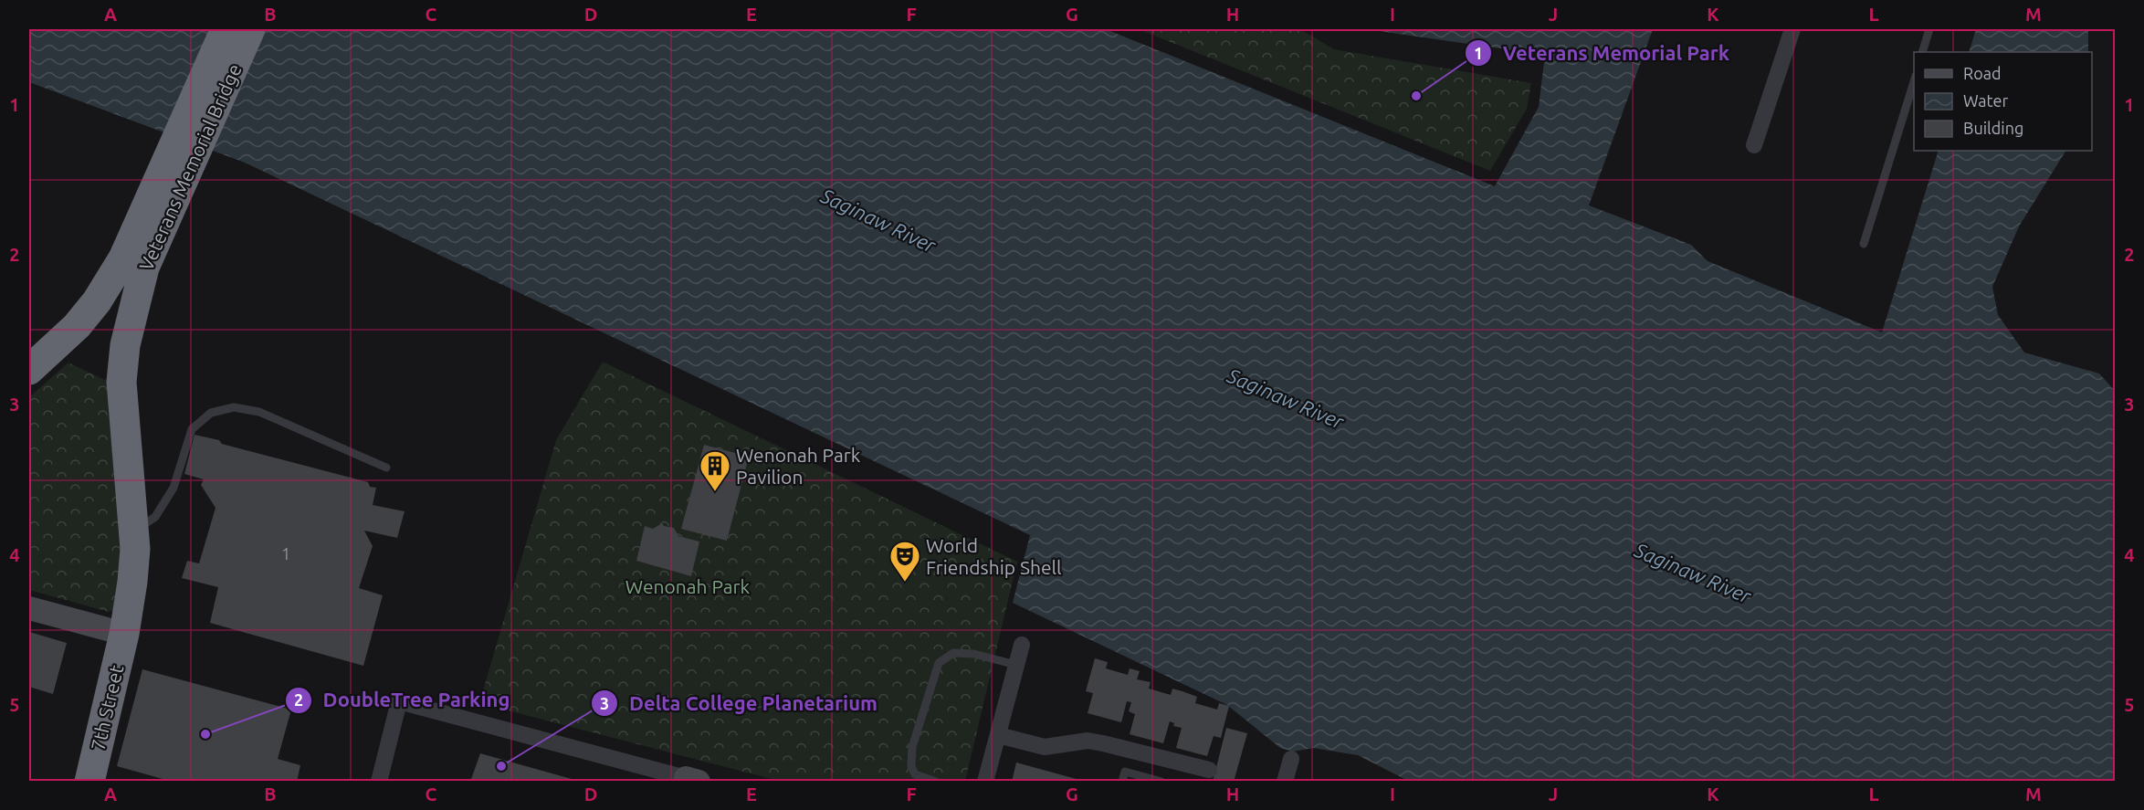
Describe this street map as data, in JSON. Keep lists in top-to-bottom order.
{
  "streets": {
    "highway": ["Veterans Memorial Bridge", "7th Street"]
  },
  "crossings": [
    ["Veterans Memorial Bridge", "7th Street"]
  ],
  "water": ["Saginaw River"],
  "parks": ["Wenonah Park"],
  "places": {
    "other": ["Veterans Memorial Park", "DoubleTree Parking", "Delta College Planetarium"],
    "building": ["Wenonah Park Pavilion"],
    "theatre": ["World Friendship Shell"]
  },
  "house_numbers": ["1"],
  "legend": ["Road", "Water", "Building"],
  "grid": {
    "columns": [
      "A",
      "B",
      "C",
      "D",
      "E",
      "F",
      "G",
      "H",
      "I",
      "J",
      "K",
      "L",
      "M"
    ],
    "rows": [
      "1",
      "2",
      "3",
      "4",
      "5"
    ]
  }
}
